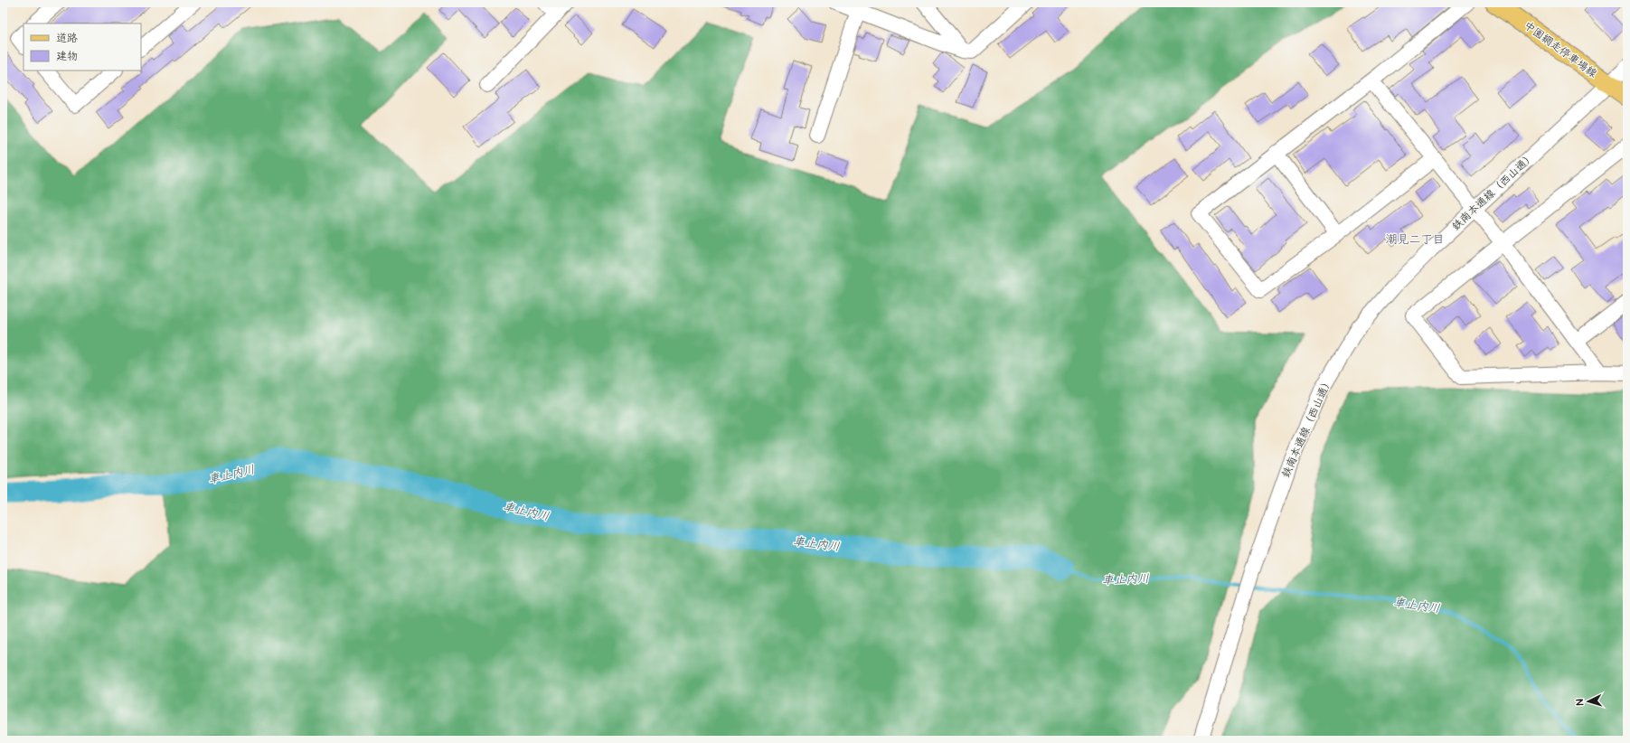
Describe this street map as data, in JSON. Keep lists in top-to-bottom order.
{
  "streets": {
    "main road": ["中園網走停車場線"],
    "street": ["鉄南本通線（西山通）"]
  },
  "crossings": [
    ["中園網走停車場線", "鉄南本通線（西山通）"]
  ],
  "districts": ["潮見二丁目"],
  "water": ["車止内川"],
  "legend": ["道路", "建物"],
  "north": "left"
}
